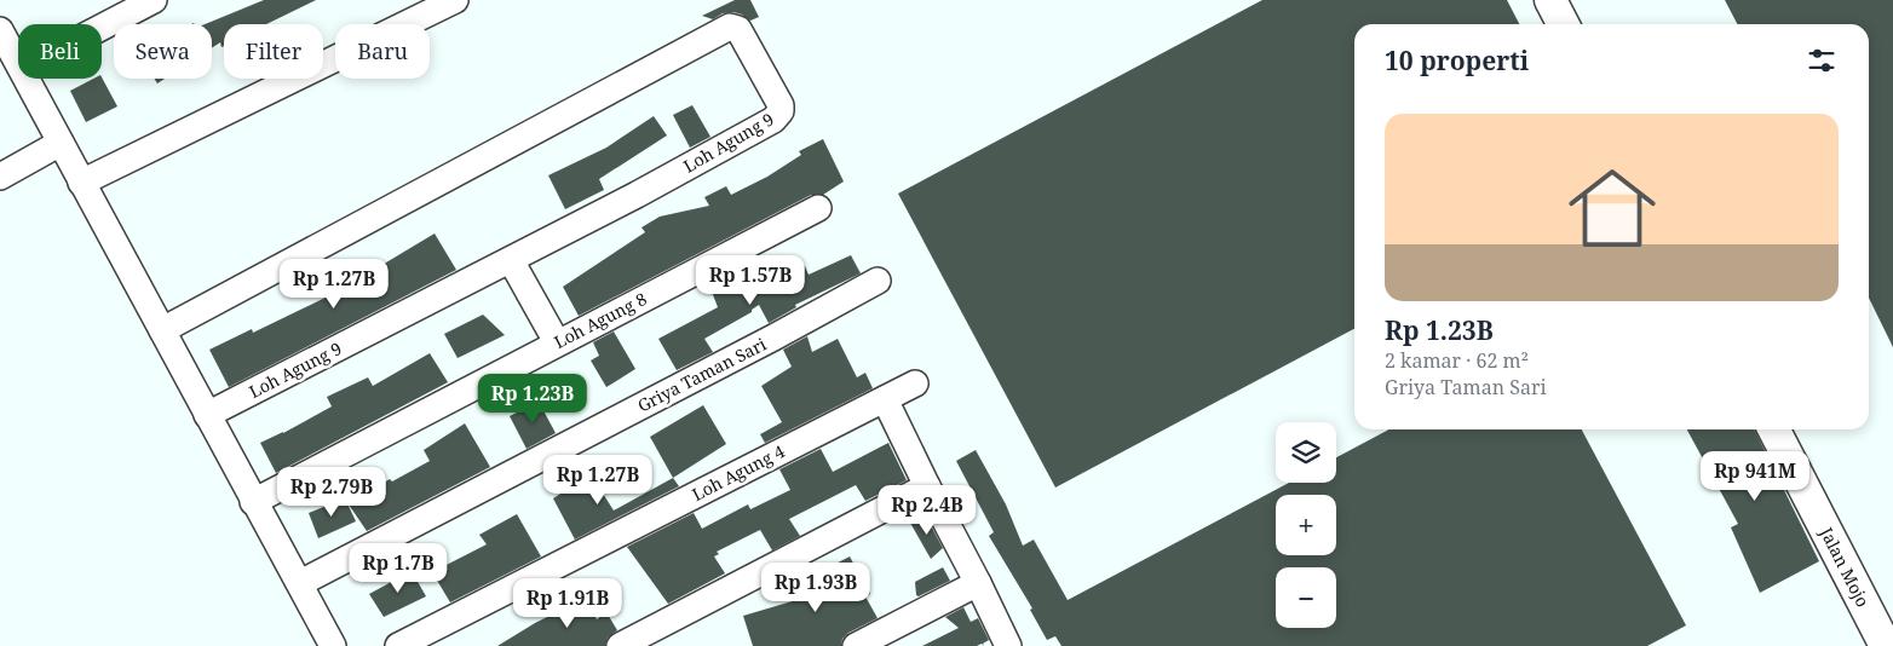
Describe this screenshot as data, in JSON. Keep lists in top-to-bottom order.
{
  "streets": {
    "street": [
      "Loh Agung 9",
      "Loh Agung 8",
      "Griya Taman Sari",
      "Loh Agung 4",
      "Jalan Mojo"
    ]
  },
  "page": {
    "chip": [
      "Beli",
      "Sewa",
      "Filter",
      "Baru"
    ],
    "heading": "10 properti",
    "list": [
      {
        "name": "Rp 1.23B",
        "note": "2 kamar · 62 m² · Griya Taman Sari"
      }
    ],
    "price": [
      "Rp 1.57B",
      "Rp 1.27B",
      "Rp 1.23B",
      "Rp 941M",
      "Rp 1.27B",
      "Rp 2.79B",
      "Rp 2.4B",
      "Rp 1.7B",
      "Rp 1.93B",
      "Rp 1.91B"
    ],
    "map_buttons": ["+", "−"]
  }
}
